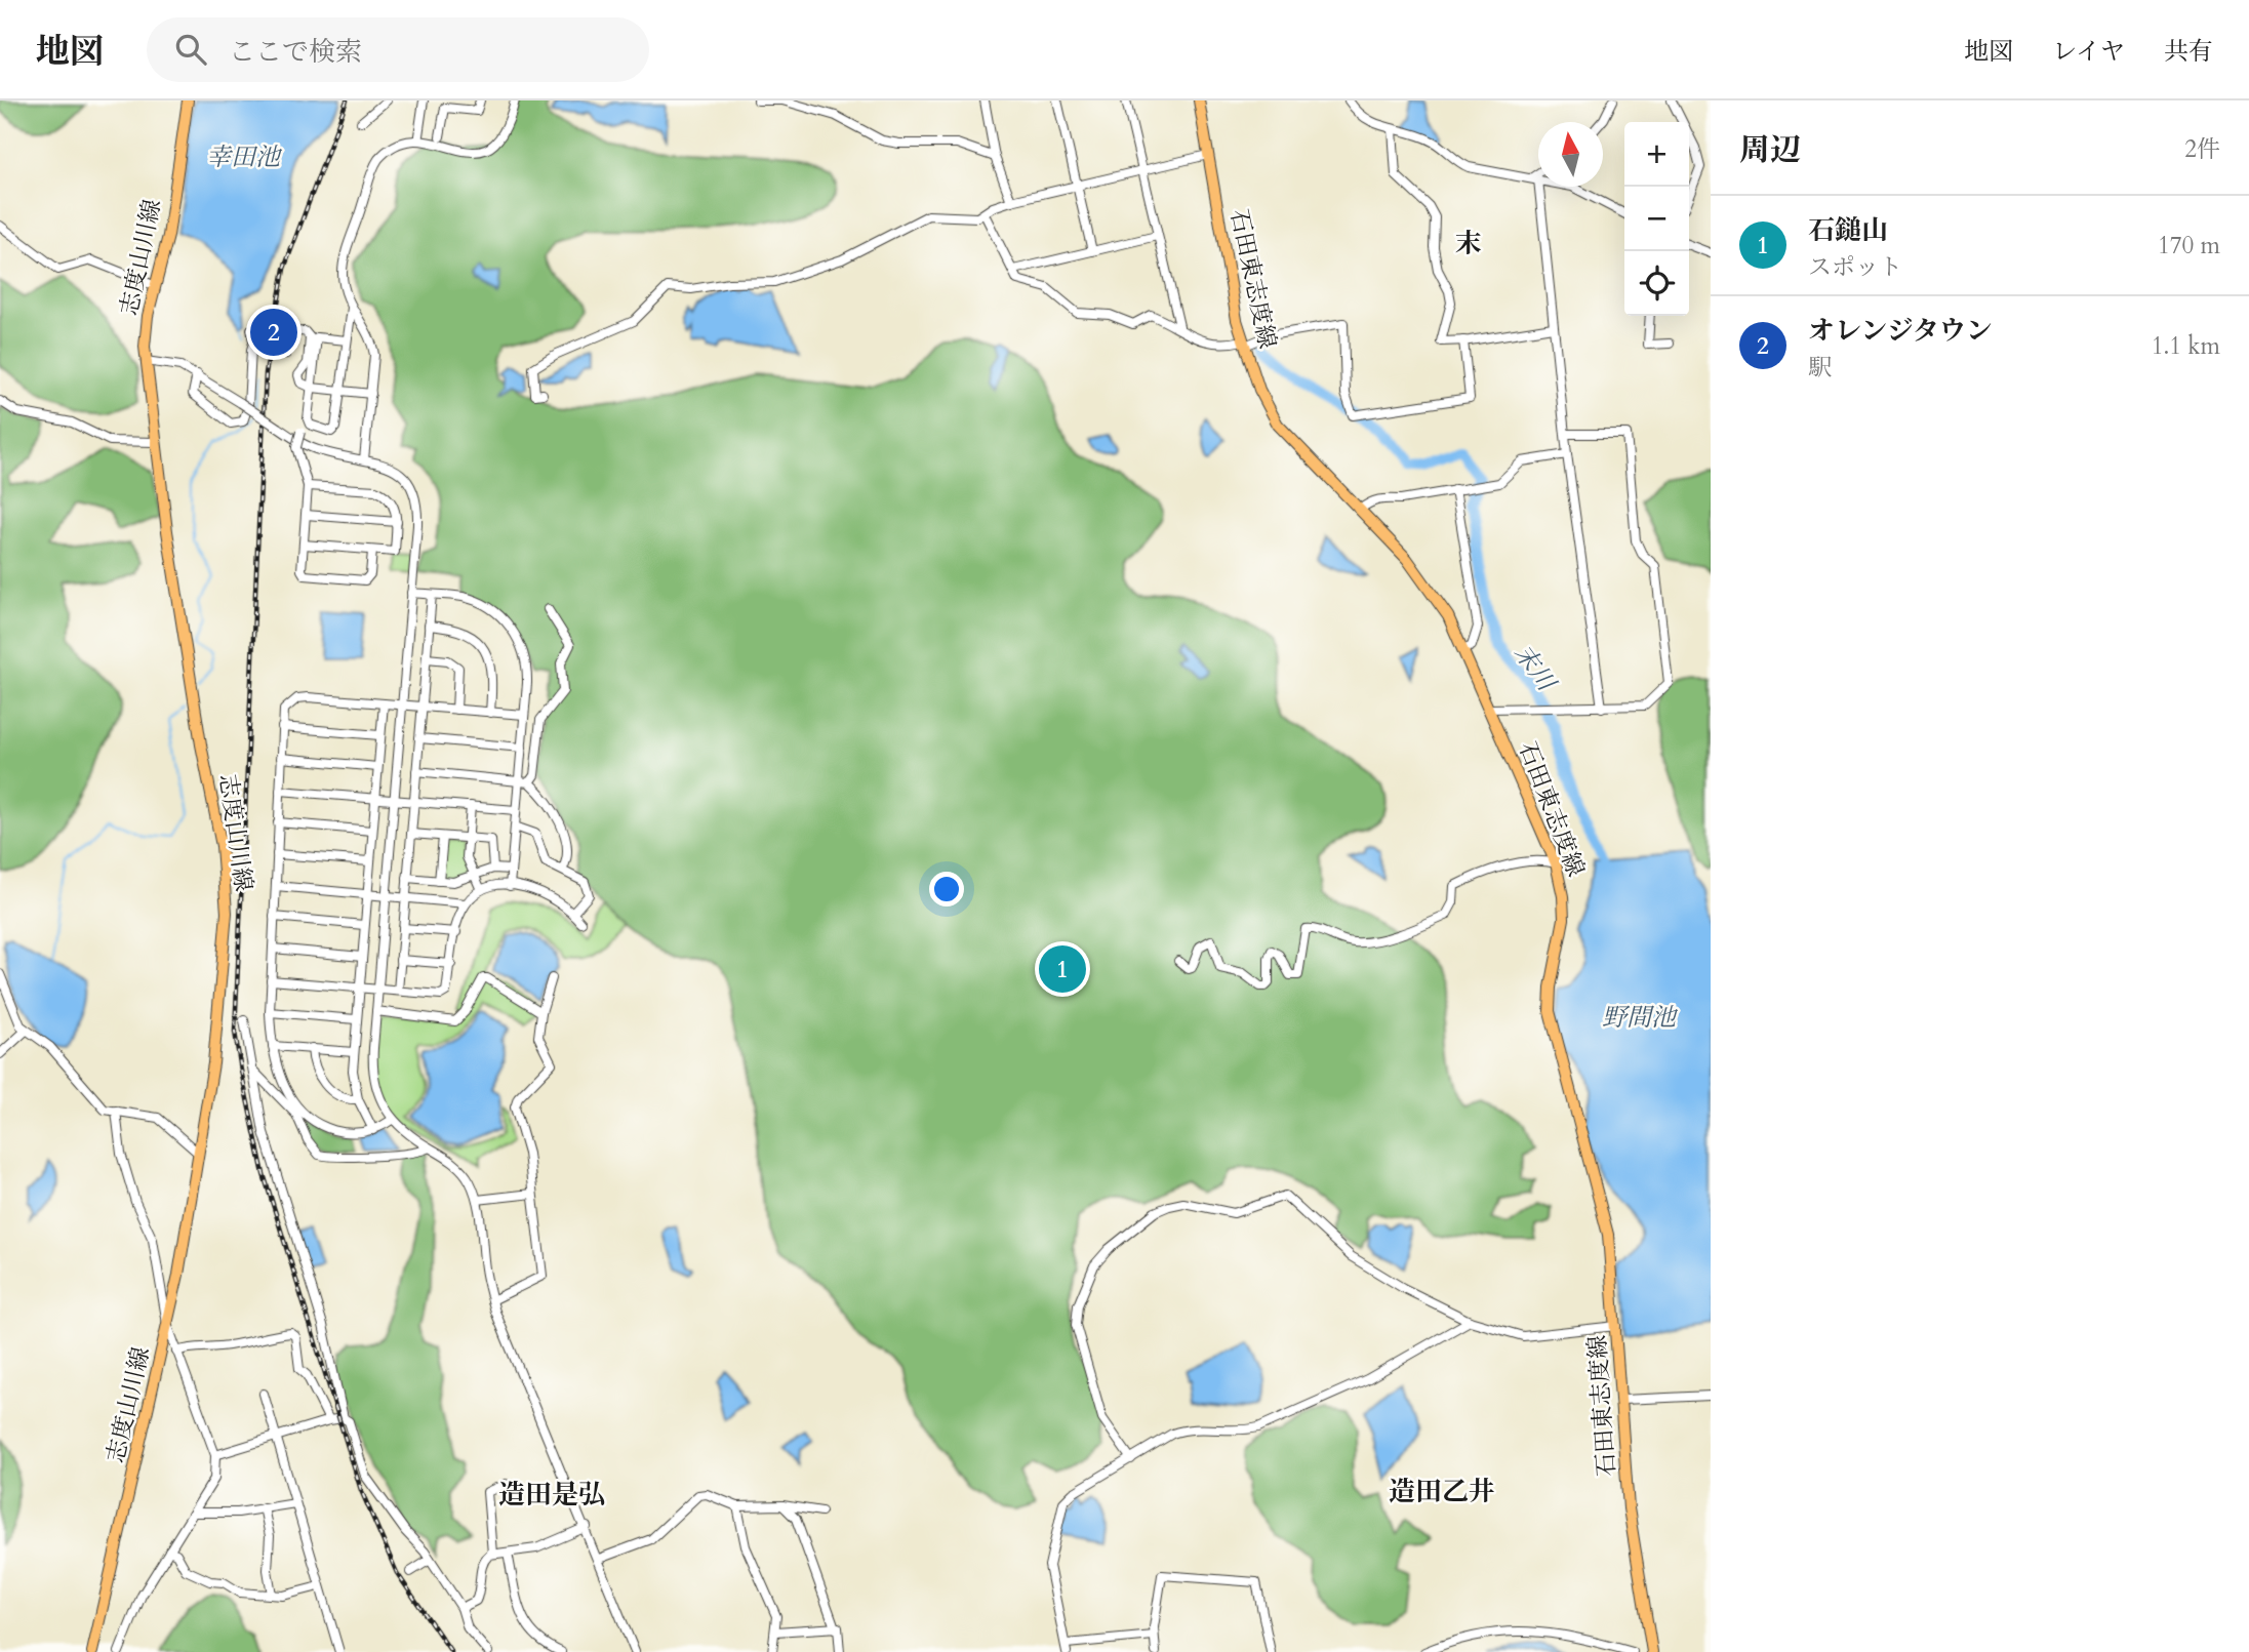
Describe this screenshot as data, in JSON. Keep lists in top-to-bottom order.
{
  "streets": {
    "main road": ["志度山川線", "石田東志度線"]
  },
  "districts": ["末", "造田乙井", "造田是弘"],
  "water": ["幸田池", "末川", "野間池"],
  "north": "top",
  "page": {
    "header": "地図",
    "search": "ここで検索",
    "nav": ["地図", "レイヤ", "共有"],
    "heading": ["周辺", "2件"],
    "map_buttons": ["+", "−"],
    "list": [
      {
        "mark": "1",
        "name": "石鎚山",
        "note": "スポット",
        "value": "170 m"
      },
      {
        "mark": "2",
        "name": "オレンジタウン",
        "note": "駅",
        "value": "1.1 km"
      }
    ],
    "pins": ["2", "1"]
  }
}
